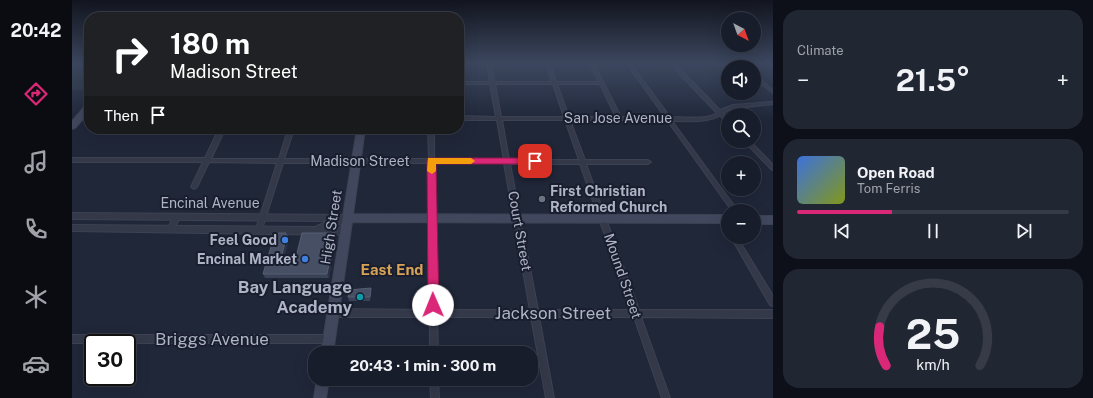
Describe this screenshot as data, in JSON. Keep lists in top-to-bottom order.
{
  "streets": {
    "main road": ["Encinal Avenue", "High Street"],
    "street": [
      "San Jose Avenue",
      "Madison Street",
      "Court Street",
      "Mound Street",
      "Jackson Street",
      "Briggs Avenue"
    ]
  },
  "crossings": [
    ["San Jose Avenue", "Court Street"],
    ["San Jose Avenue", "Mound Street"],
    ["Madison Street", "High Street"],
    ["Madison Street", "Court Street"],
    ["Madison Street", "Mound Street"],
    ["Encinal Avenue", "High Street"],
    ["Encinal Avenue", "Court Street"],
    ["Encinal Avenue", "Mound Street"],
    ["High Street", "Jackson Street"],
    ["High Street", "Briggs Avenue"],
    ["Court Street", "Jackson Street"],
    ["Mound Street", "Jackson Street"]
  ],
  "districts": ["East End"],
  "places": [
    "First Christian Reformed Church",
    "Feel Good",
    "Encinal Market",
    "Bay Language Academy"
  ],
  "north": "bottom right",
  "page": {
    "tabs": "20:42",
    "tile": "Climate",
    "map_buttons": ["+", "−"],
    "turn": ["180 m", "Madison Street"],
    "heat": ["−", "21.5°", "+"],
    "then": "Then",
    "song": ["Open Road", "Tom Ferris"],
    "limit": "30",
    "trip": "20:43 · 1 min · 300 m",
    "gauge": ["25", "km/h"]
  }
}
